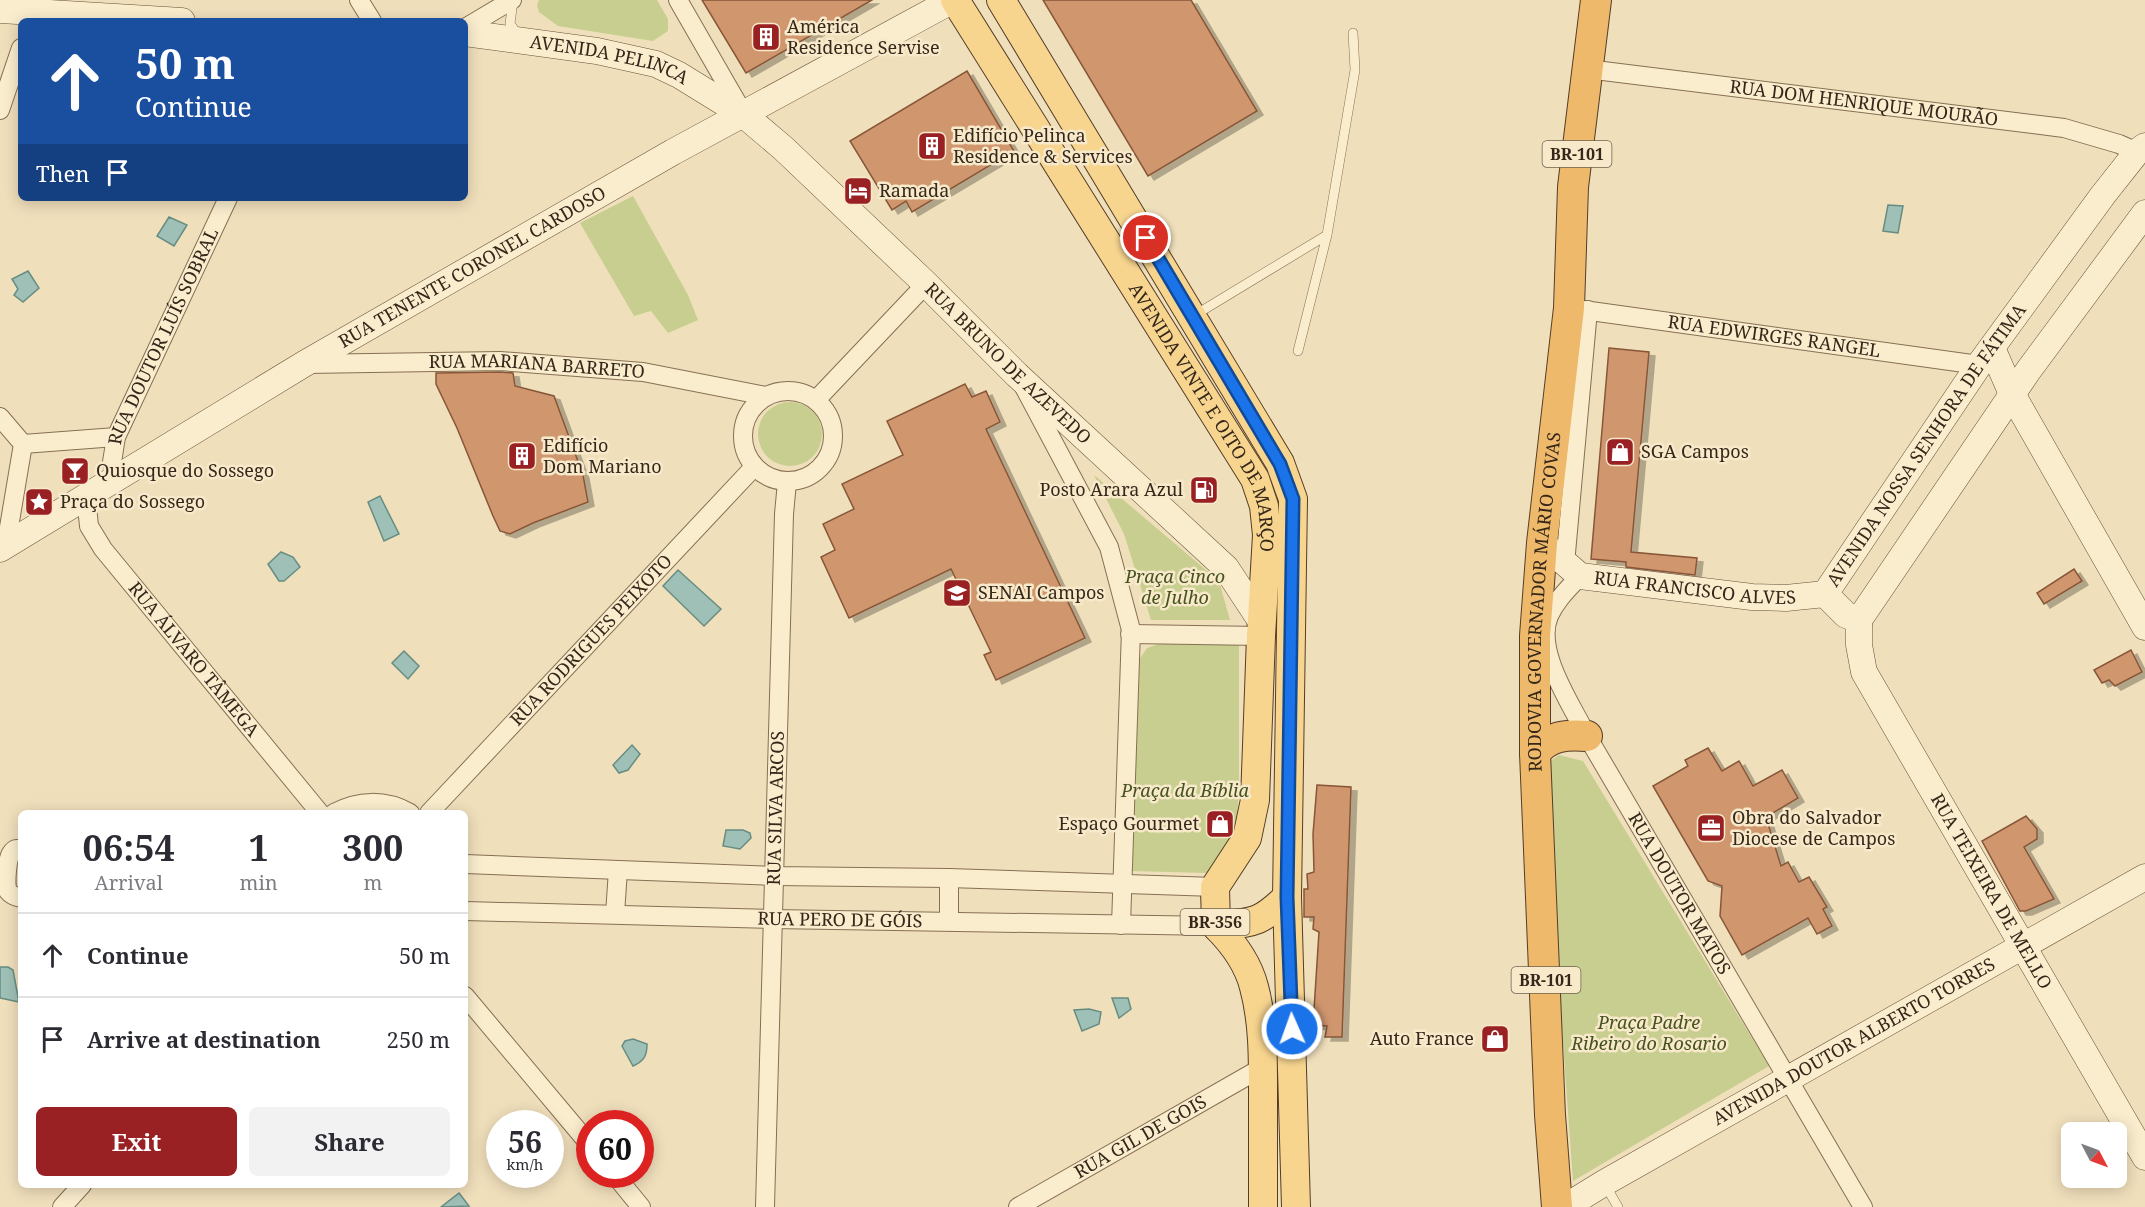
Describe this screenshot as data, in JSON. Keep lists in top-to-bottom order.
{
  "streets": {
    "highway": ["BR-101", "RODOVIA GOVERNADOR MÁRIO COVAS"],
    "main road": [
      "AVENIDA PELINCA",
      "RUA TENENTE CORONEL CARDOSO",
      "RUA BRUNO DE AZEVEDO",
      "AVENIDA VINTE E OITO DE MARÇO",
      "AVENIDA NOSSA SENHORA DE FÁTIMA",
      "RUA FRANCISCO ALVES",
      "RUA TEIXEIRA DE MELLO",
      "BR-356",
      "AVENIDA DOUTOR ALBERTO TORRES"
    ],
    "street": [
      "RUA DOM HENRIQUE MOURÃO",
      "RUA EDWIRGES RANGEL",
      "RUA DOUTOR LUÍS SOBRAL",
      "RUA MARIANA BARRETO",
      "RUA RODRIGUES PEIXOTO",
      "RUA ÁLVARO TÂMEGA",
      "RUA SILVA ARCOS",
      "RUA DOUTOR MATOS",
      "RUA PERO DE GÓIS",
      "RUA GIL DE GOIS"
    ]
  },
  "crossings": [
    ["AVENIDA PELINCA", "RUA TENENTE CORONEL CARDOSO"],
    ["AVENIDA PELINCA", "RUA BRUNO DE AZEVEDO"],
    ["RUA DOM HENRIQUE MOURÃO", "AVENIDA NOSSA SENHORA DE FÁTIMA"],
    ["RUA DOM HENRIQUE MOURÃO", "RODOVIA GOVERNADOR MÁRIO COVAS"],
    ["RUA TENENTE CORONEL CARDOSO", "RUA DOUTOR LUÍS SOBRAL"],
    ["RUA TENENTE CORONEL CARDOSO", "RUA BRUNO DE AZEVEDO"],
    ["RUA TENENTE CORONEL CARDOSO", "RUA MARIANA BARRETO"],
    ["RUA TENENTE CORONEL CARDOSO", "AVENIDA VINTE E OITO DE MARÇO"],
    ["RUA TENENTE CORONEL CARDOSO", "RUA ÁLVARO TÂMEGA"],
    ["RUA EDWIRGES RANGEL", "AVENIDA NOSSA SENHORA DE FÁTIMA"],
    ["RUA EDWIRGES RANGEL", "RODOVIA GOVERNADOR MÁRIO COVAS"],
    ["RUA BRUNO DE AZEVEDO", "AVENIDA VINTE E OITO DE MARÇO"],
    ["RUA BRUNO DE AZEVEDO", "BR-356"],
    ["RUA MARIANA BARRETO", "RUA RODRIGUES PEIXOTO"],
    ["RUA MARIANA BARRETO", "RUA SILVA ARCOS"],
    ["AVENIDA VINTE E OITO DE MARÇO", "BR-356"],
    ["AVENIDA NOSSA SENHORA DE FÁTIMA", "RUA FRANCISCO ALVES"],
    ["AVENIDA NOSSA SENHORA DE FÁTIMA", "RUA TEIXEIRA DE MELLO"],
    ["RUA FRANCISCO ALVES", "RUA DOUTOR MATOS"],
    ["RUA RODRIGUES PEIXOTO", "RUA SILVA ARCOS"],
    ["RUA SILVA ARCOS", "RUA PERO DE GÓIS"],
    ["RUA TEIXEIRA DE MELLO", "AVENIDA DOUTOR ALBERTO TORRES"],
    ["RUA DOUTOR MATOS", "AVENIDA DOUTOR ALBERTO TORRES"],
    ["RUA PERO DE GÓIS", "BR-356"],
    ["BR-356", "RUA GIL DE GOIS"]
  ],
  "parks": ["Praça Cinco de Julho", "Praça da Bíblia", "Praça Padre Ribeiro do Rosario"],
  "places": {
    "building": ["América Residence Servise", "Edifício Pelinca Residence & Services", "Edifício Dom Mariano"],
    "hotel": ["Ramada"],
    "shop": ["SGA Campos", "Espaço Gourmet", "Auto France"],
    "bar": ["Quiosque do Sossego"],
    "fuel station": ["Posto Arara Azul"],
    "place": ["Praça do Sossego"],
    "school or university": ["SENAI Campos"],
    "office": ["Obra do Salvador Diocese de Campos"]
  },
  "north": "bottom right",
  "page": {
    "turn": ["50 m", "Continue"],
    "then": "Then",
    "eta": [
      "06:54",
      "Arrival",
      "1",
      "min",
      "300",
      "m"
    ],
    "list": [
      {
        "name": "Continue",
        "value": "50 m"
      },
      {
        "name": "Arrive at destination",
        "value": "250 m"
      }
    ],
    "buttons": ["Exit", "Share"],
    "speed": "56 km/h",
    "limit": "60"
  }
}
